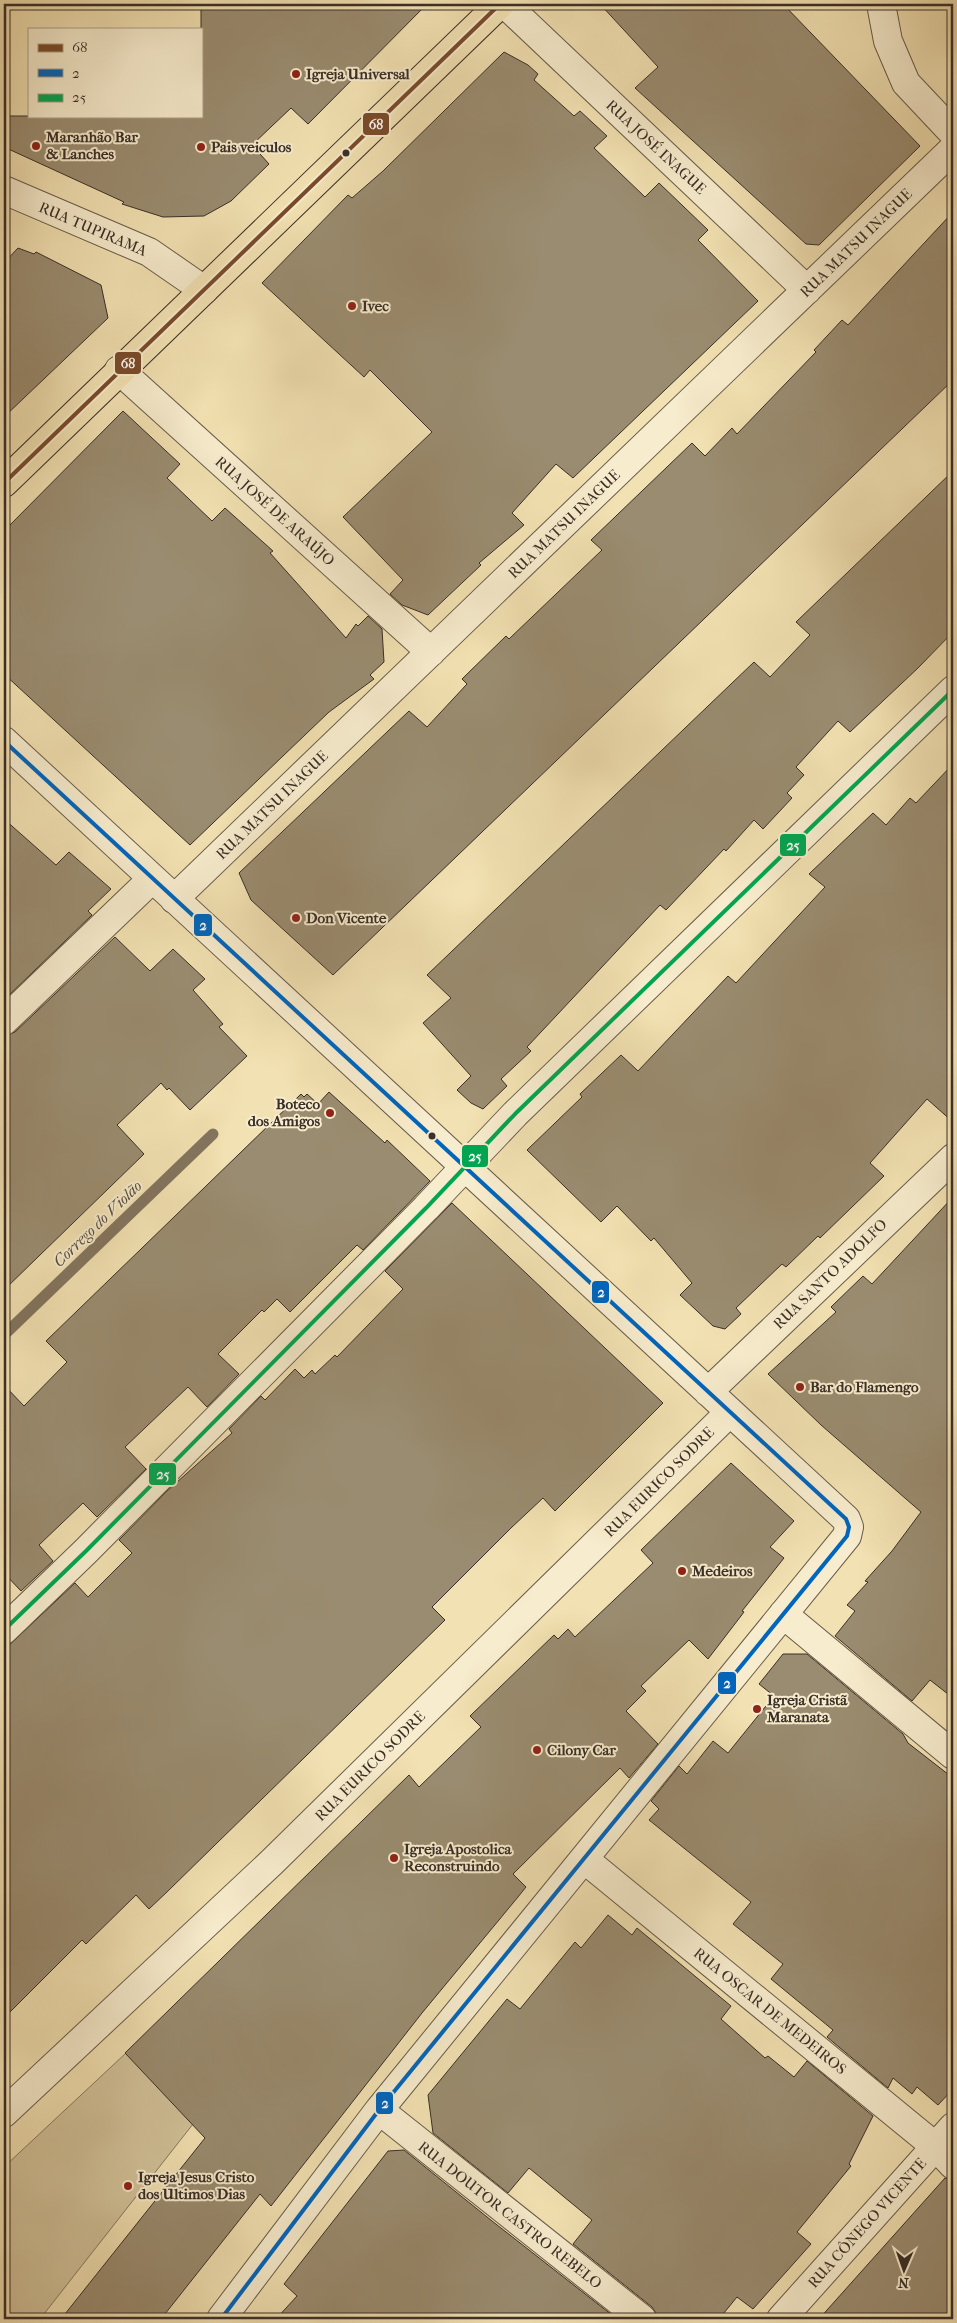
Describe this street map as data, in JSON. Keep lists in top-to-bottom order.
{
  "streets": {
    "street": [
      "RUA JOSÉ INAGUE",
      "RUA TUPIRAMA",
      "RUA MATSU INAGUE",
      "RUA JOSÉ DE ARAÚJO",
      "RUA SANTO ADOLFO",
      "RUA EURICO SODRE",
      "RUA OSCAR DE MEDEIROS",
      "RUA DOUTOR CASTRO REBELO",
      "RUA CÔNEGO VICENTE"
    ]
  },
  "crossings": [
    ["RUA JOSÉ INAGUE", "RUA MATSU INAGUE"],
    ["RUA MATSU INAGUE", "RUA JOSÉ DE ARAÚJO"],
    ["RUA OSCAR DE MEDEIROS", "RUA CÔNEGO VICENTE"]
  ],
  "water": ["Corrego do Violão"],
  "places": [
    "Igreja Universal",
    "Maranhão Bar & Lanches",
    "Pais veiculos",
    "Ivec",
    "Don Vicente",
    "Boteco dos Amigos",
    "Bar do Flamengo",
    "Medeiros",
    "Igreja Cristã Maranata",
    "Cilony Car",
    "Igreja Apostolica Reconstruindo",
    "Igreja Jesus Cristo dos Ultimos Dias"
  ],
  "lines": ["transit line 68", "transit line 25", "transit line 2"],
  "legend": ["68", "2", "25"],
  "north": "bottom"
}
